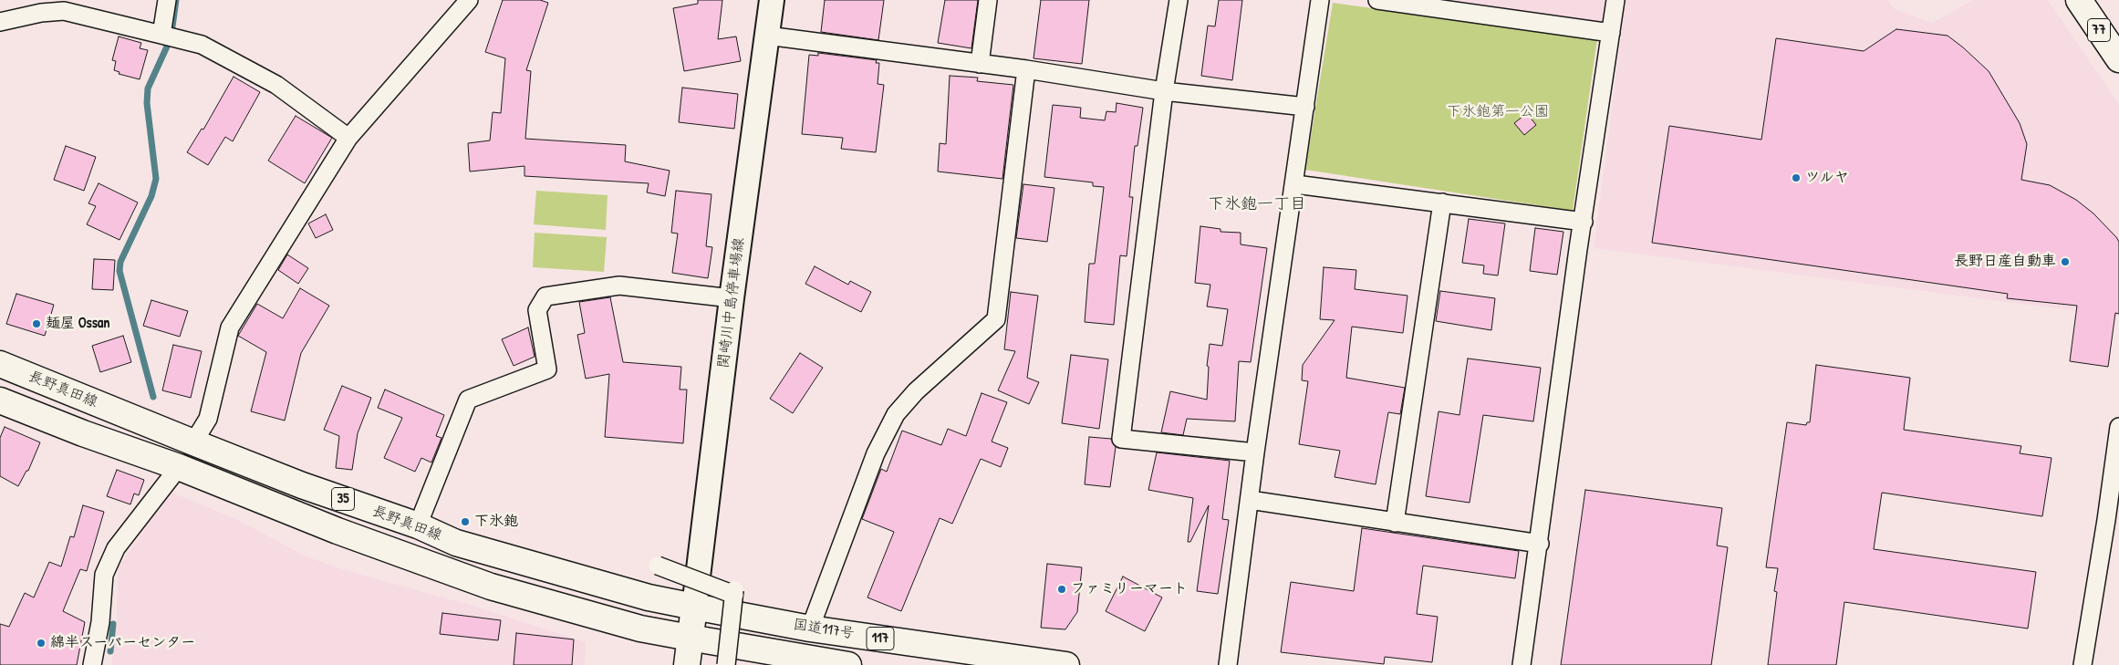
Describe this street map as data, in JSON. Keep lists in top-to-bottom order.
{
  "streets": {
    "main road": [
      "77",
      "関崎川中島停車場線",
      "長野真田線",
      "35",
      "国道117号",
      "117"
    ]
  },
  "crossings": [
    ["関崎川中島停車場線", "長野真田線"],
    ["関崎川中島停車場線", "国道117号"],
    ["長野真田線", "国道117号"]
  ],
  "districts": ["下氷鉋一丁目"],
  "parks": ["下氷鉋第一公園"],
  "places": [
    "ツルヤ",
    "長野日産自動車",
    "麺屋 Ossan",
    "下氷鉋",
    "ファミリーマート",
    "綿半スーパーセンター"
  ]
}
